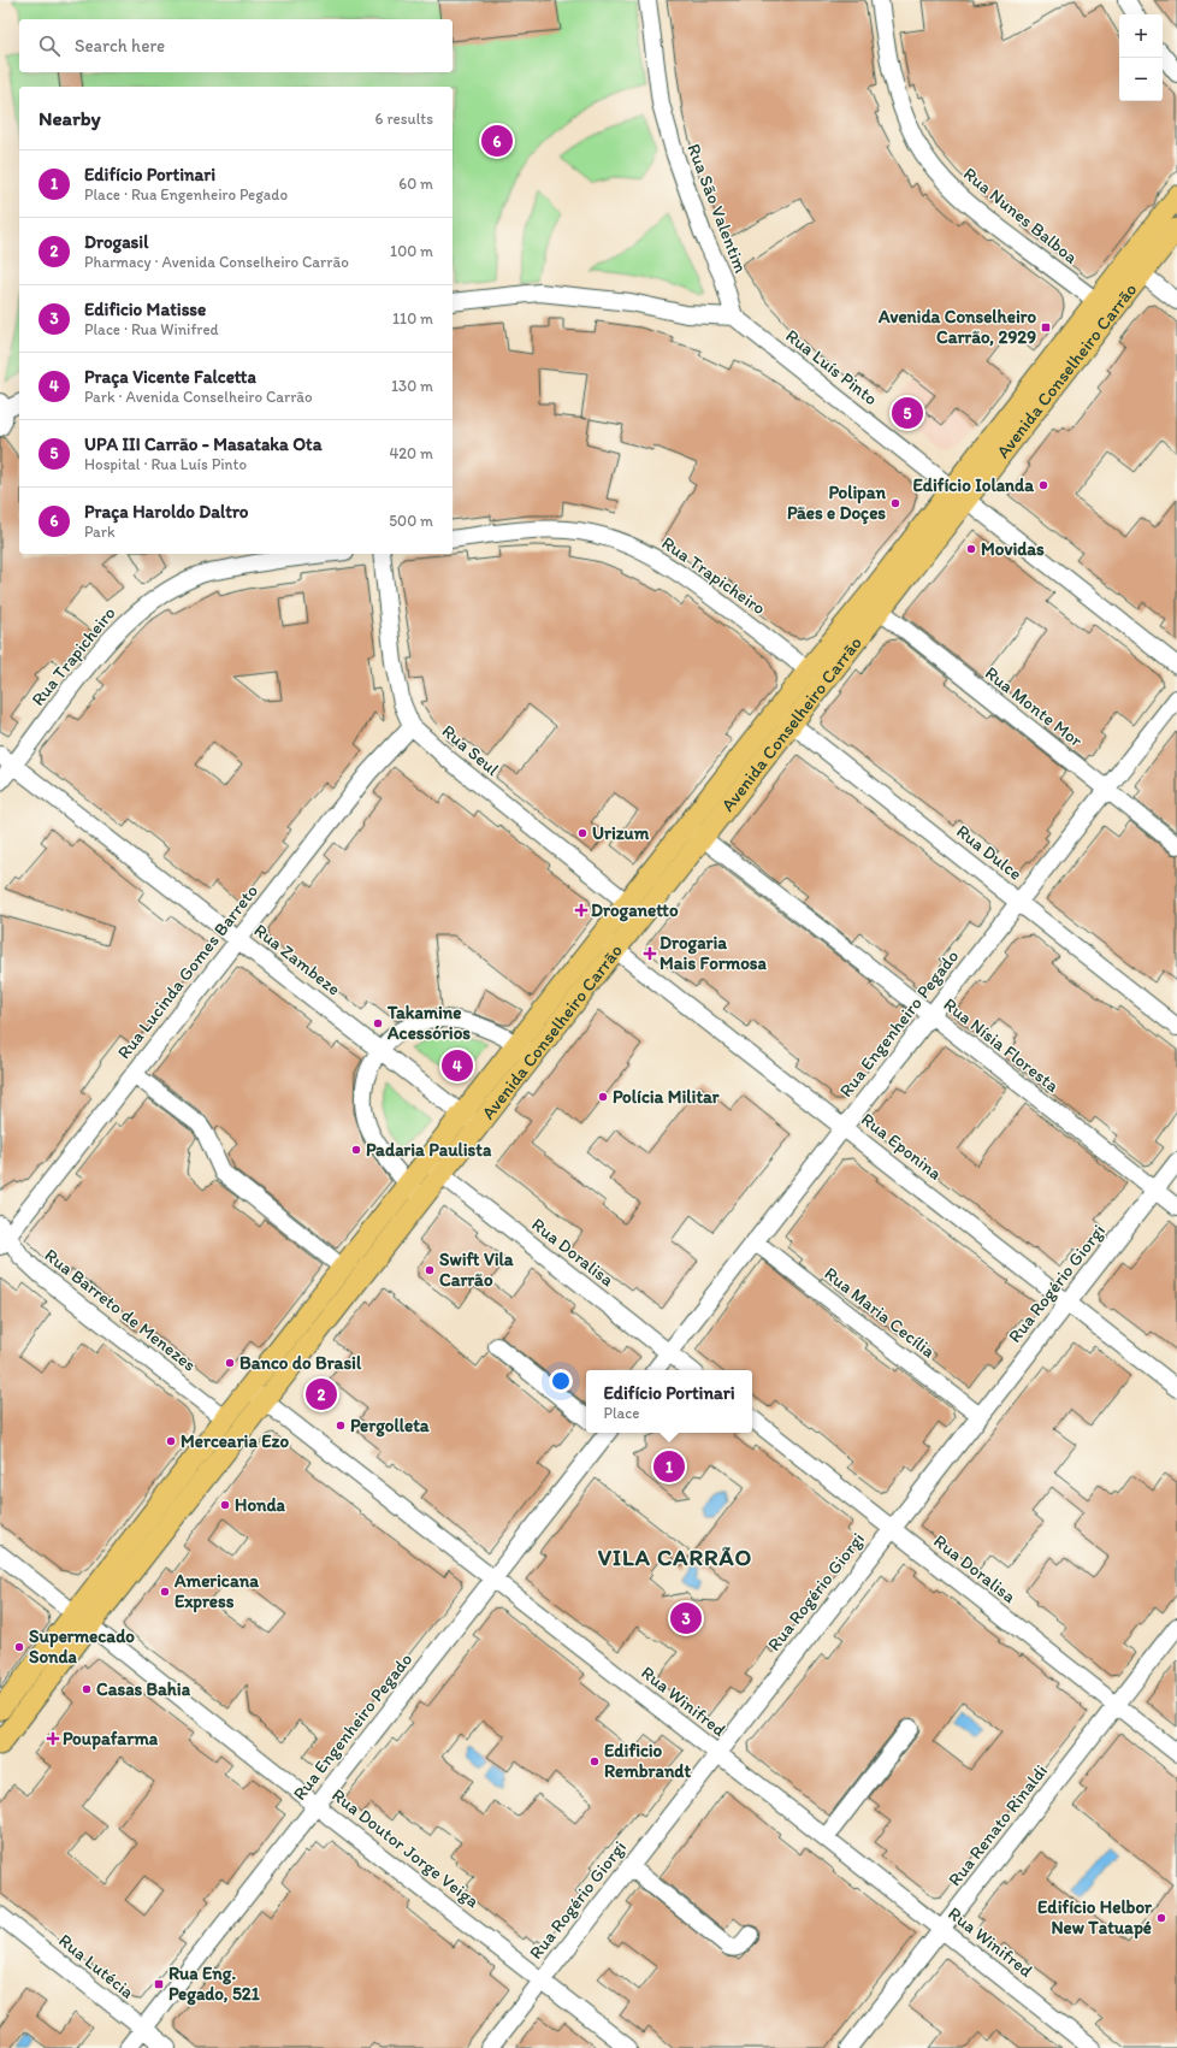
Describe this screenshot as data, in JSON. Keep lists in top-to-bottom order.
{
  "streets": {
    "main road": ["Avenida Conselheiro Carrão"],
    "street": [
      "Rua São Valentim",
      "Rua Nunes Balboa",
      "Rua Luís Pinto",
      "Rua Trapicheiro",
      "Rua Monte Mor",
      "Rua Seul",
      "Rua Dulce",
      "Rua Zambeze",
      "Rua Lucinda Gomes Barreto",
      "Rua Engenheiro Pegado",
      "Rua Nísia Floresta",
      "Rua Eponina",
      "Rua Doralisa",
      "Rua Rogério Giorgi",
      "Rua Barreto de Menezes",
      "Rua Maria Cecília",
      "Rua Winifred",
      "Rua Renato Rinaldi",
      "Rua Doutor Jorge Veiga",
      "Rua Lutécia"
    ]
  },
  "crossings": [
    ["Rua São Valentim", "Rua Luís Pinto"],
    ["Rua Nunes Balboa", "Avenida Conselheiro Carrão"],
    ["Rua Luís Pinto", "Avenida Conselheiro Carrão"],
    ["Avenida Conselheiro Carrão", "Rua Trapicheiro"],
    ["Avenida Conselheiro Carrão", "Rua Monte Mor"],
    ["Avenida Conselheiro Carrão", "Rua Seul"],
    ["Avenida Conselheiro Carrão", "Rua Dulce"],
    ["Avenida Conselheiro Carrão", "Rua Zambeze"],
    ["Avenida Conselheiro Carrão", "Rua Nísia Floresta"],
    ["Avenida Conselheiro Carrão", "Rua Eponina"],
    ["Avenida Conselheiro Carrão", "Rua Doralisa"],
    ["Avenida Conselheiro Carrão", "Rua Barreto de Menezes"],
    ["Avenida Conselheiro Carrão", "Rua Winifred"],
    ["Avenida Conselheiro Carrão", "Rua Doutor Jorge Veiga"],
    ["Rua Trapicheiro", "Rua Zambeze"],
    ["Rua Monte Mor", "Rua Engenheiro Pegado"],
    ["Rua Seul", "Rua Lucinda Gomes Barreto"],
    ["Rua Dulce", "Rua Engenheiro Pegado"],
    ["Rua Zambeze", "Rua Lucinda Gomes Barreto"],
    ["Rua Lucinda Gomes Barreto", "Rua Barreto de Menezes"],
    ["Rua Engenheiro Pegado", "Rua Nísia Floresta"],
    ["Rua Engenheiro Pegado", "Rua Eponina"],
    ["Rua Engenheiro Pegado", "Rua Doralisa"],
    ["Rua Engenheiro Pegado", "Rua Maria Cecília"],
    ["Rua Engenheiro Pegado", "Rua Winifred"],
    ["Rua Engenheiro Pegado", "Rua Doutor Jorge Veiga"],
    ["Rua Engenheiro Pegado", "Rua Lutécia"],
    ["Rua Nísia Floresta", "Rua Rogério Giorgi"],
    ["Rua Eponina", "Rua Rogério Giorgi"],
    ["Rua Doralisa", "Rua Rogério Giorgi"],
    ["Rua Doralisa", "Rua Renato Rinaldi"],
    ["Rua Rogério Giorgi", "Rua Maria Cecília"],
    ["Rua Rogério Giorgi", "Rua Winifred"],
    ["Rua Rogério Giorgi", "Rua Doutor Jorge Veiga"],
    ["Rua Winifred", "Rua Renato Rinaldi"]
  ],
  "districts": ["VILA CARRÃO"],
  "places": {
    "transit": ["Avenida Conselheiro Carrão, 2929", "Rua Eng. Pegado, 521"],
    "other": [
      "Edifício Iolanda",
      "Polipan Pães e Doçes",
      "Movidas",
      "Urizum",
      "Takamine Acessórios",
      "Polícia Militar",
      "Padaria Paulista",
      "Swift Vila Carrão",
      "Banco do Brasil",
      "Pergolleta",
      "Mercearia Ezo",
      "Honda",
      "Americana Express",
      "Supermecado Sonda",
      "Casas Bahia",
      "Edificio Rembrandt",
      "Edifício Helbor New Tatuapé"
    ],
    "health": ["Droganetto", "Drogaria Mais Formosa", "Poupafarma"]
  },
  "page": {
    "map_buttons": ["+", "−"],
    "search": "Search here",
    "heading": ["Nearby", "6 results"],
    "pins": [
      "6",
      "5",
      "4",
      "2",
      "1",
      "3"
    ],
    "list": [
      {
        "mark": "1",
        "name": "Edifício Portinari",
        "note": "Place · Rua Engenheiro Pegado",
        "value": "60 m"
      },
      {
        "mark": "2",
        "name": "Drogasil",
        "note": "Pharmacy · Avenida Conselheiro Carrão",
        "value": "100 m"
      },
      {
        "mark": "3",
        "name": "Edificio Matisse",
        "note": "Place · Rua Winifred",
        "value": "110 m"
      },
      {
        "mark": "4",
        "name": "Praça Vicente Falcetta",
        "note": "Park · Avenida Conselheiro Carrão",
        "value": "130 m"
      },
      {
        "mark": "5",
        "name": "UPA III Carrão - Masataka Ota",
        "note": "Hospital · Rua Luís Pinto",
        "value": "420 m"
      },
      {
        "mark": "6",
        "name": "Praça Haroldo Daltro",
        "note": "Park",
        "value": "500 m"
      }
    ],
    "popup": ["Edifício Portinari", "Place"]
  }
}
